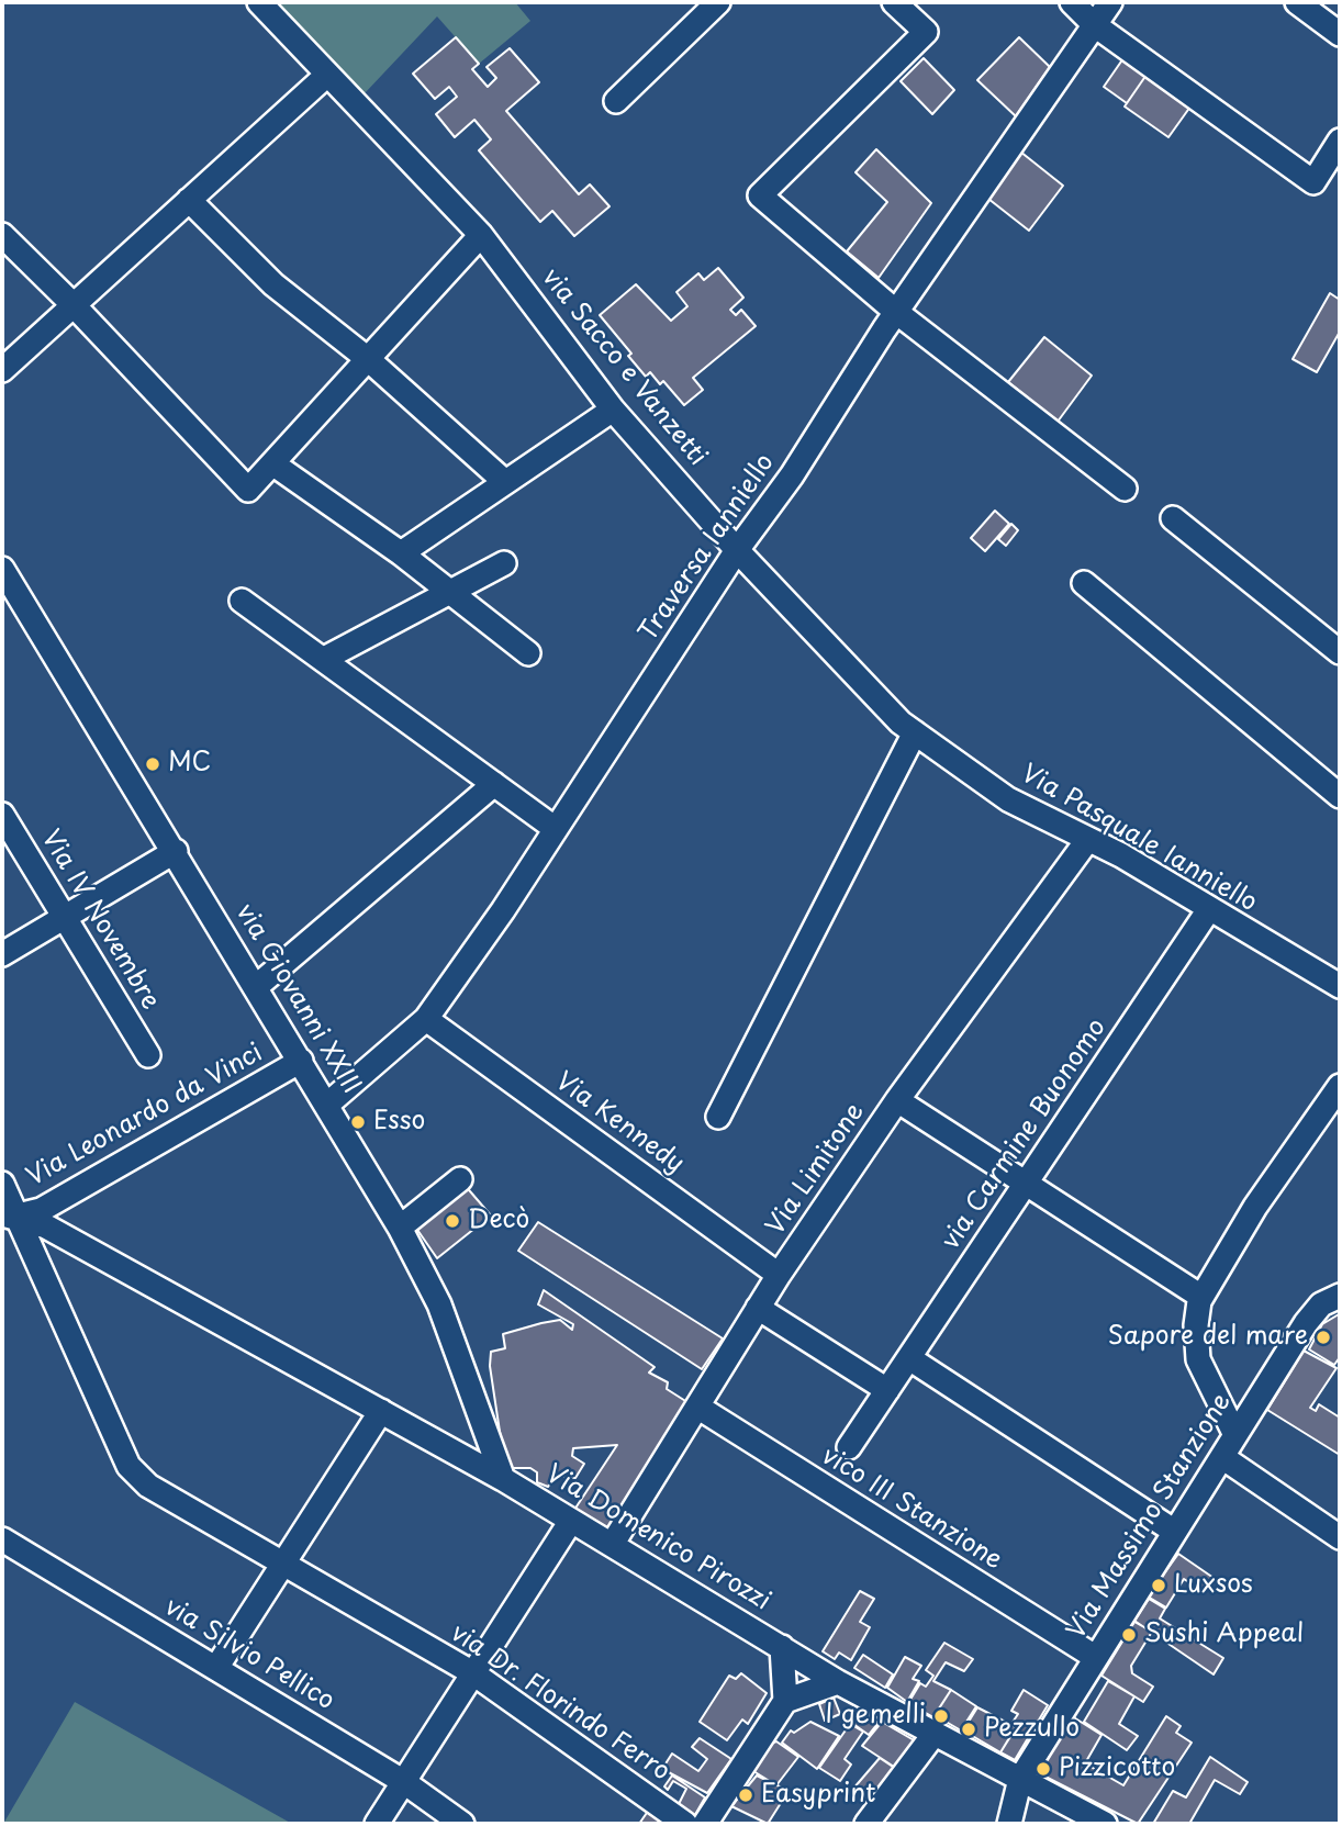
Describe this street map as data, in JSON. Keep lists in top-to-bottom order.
{
  "streets": {
    "street": [
      "via Sacco e Vanzetti",
      "Traversa Ianniello",
      "Via Pasquale Ianniello",
      "Via IV Novembre",
      "via Giovanni XXIII",
      "Via Leonardo da Vinci",
      "Via Kennedy",
      "via Carmine Buonomo",
      "Via Limitone",
      "vico III Stanzione",
      "Via Massimo Stanzione",
      "Via Domenico Pirozzi",
      "via Silvio Pellico",
      "via Dr. Florindo Ferro"
    ]
  },
  "crossings": [
    ["via Sacco e Vanzetti", "Traversa Ianniello"],
    ["via Sacco e Vanzetti", "Via Pasquale Ianniello"],
    ["Traversa Ianniello", "via Giovanni XXIII"],
    ["Traversa Ianniello", "Via Kennedy"],
    ["Via Pasquale Ianniello", "via Carmine Buonomo"],
    ["Via Pasquale Ianniello", "Via Limitone"],
    ["via Giovanni XXIII", "Via Leonardo da Vinci"],
    ["via Giovanni XXIII", "Via Domenico Pirozzi"],
    ["Via Leonardo da Vinci", "Via Domenico Pirozzi"],
    ["Via Leonardo da Vinci", "via Dr. Florindo Ferro"],
    ["Via Kennedy", "Via Limitone"],
    ["Via Limitone", "vico III Stanzione"],
    ["Via Limitone", "Via Domenico Pirozzi"],
    ["vico III Stanzione", "Via Massimo Stanzione"],
    ["Via Massimo Stanzione", "Via Domenico Pirozzi"],
    ["Via Domenico Pirozzi", "via Dr. Florindo Ferro"]
  ],
  "places": [
    "MC",
    "Esso",
    "Decò",
    "Sapore del mare",
    "Luxsos",
    "Sushi Appeal",
    "I gemelli",
    "Pezzullo",
    "Pizzicotto",
    "Easyprint"
  ]
}
